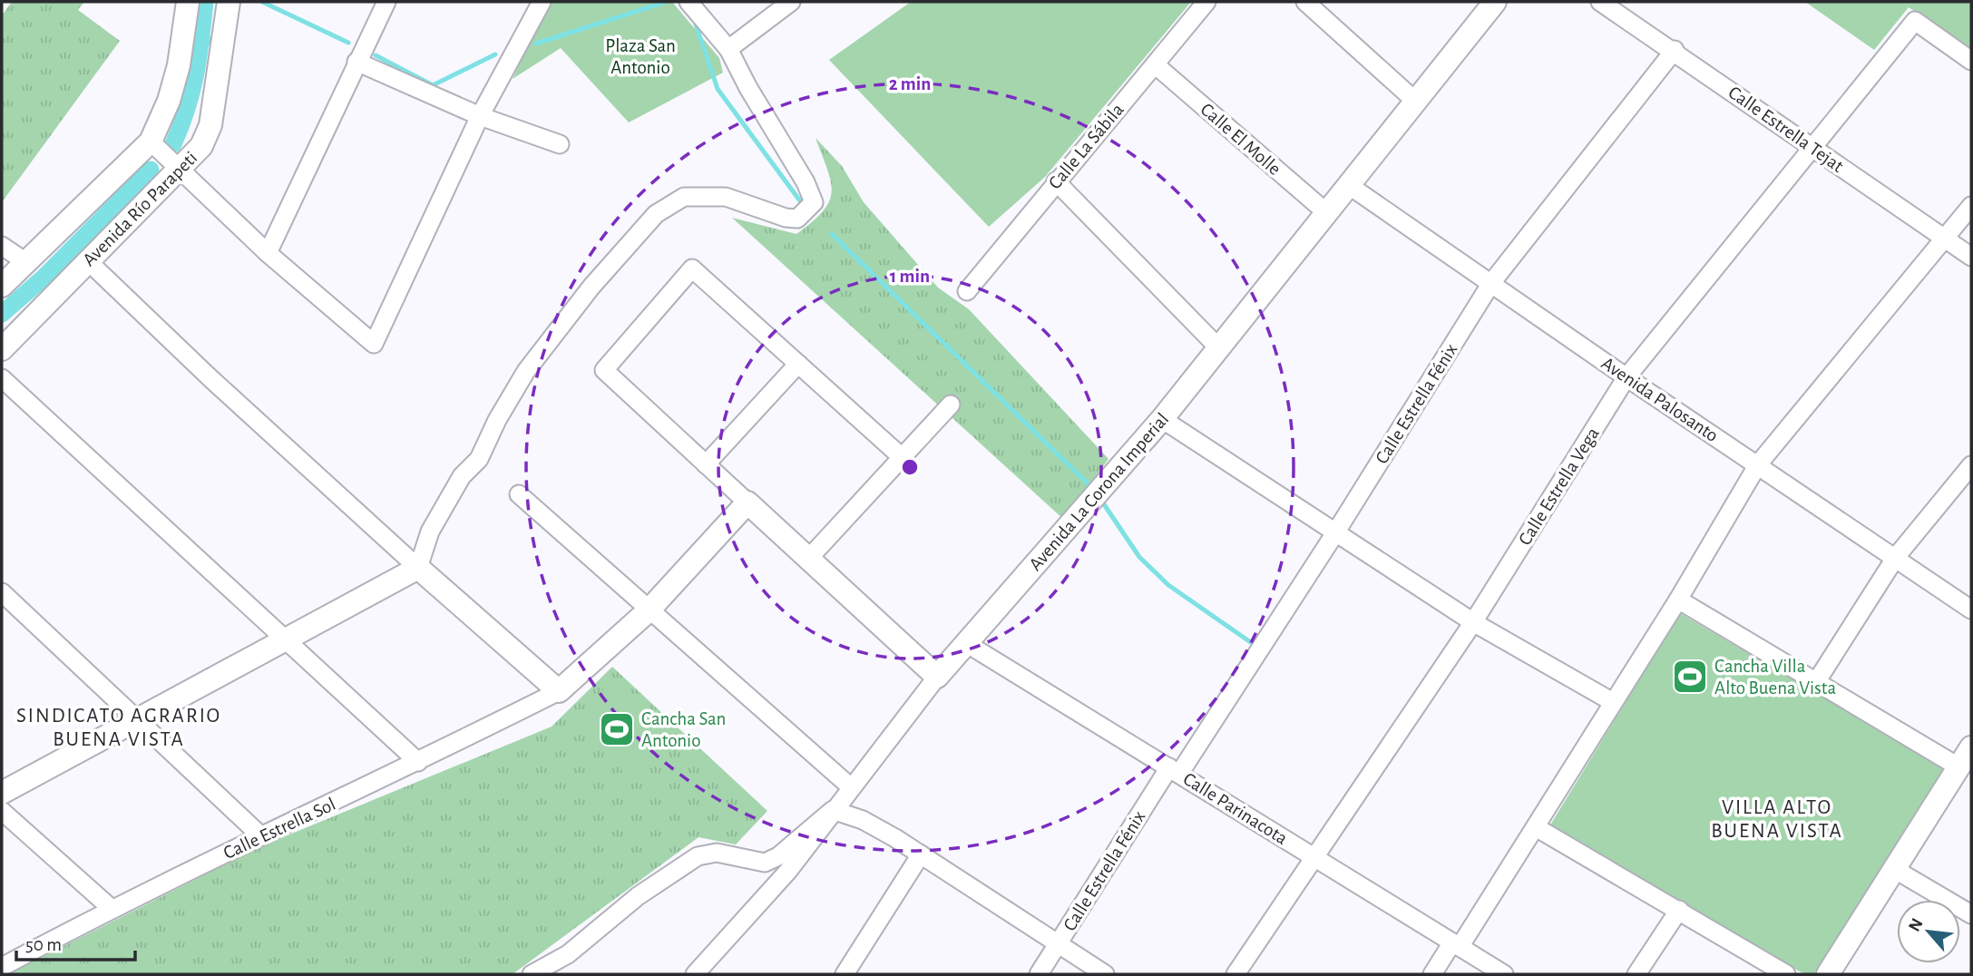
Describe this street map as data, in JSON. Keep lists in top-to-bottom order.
{
  "streets": {
    "street": [
      "Calle Estrella Tejat",
      "Calle El Molle",
      "Calle La Sábila",
      "Avenida Río Parapeti",
      "Avenida Palosanto",
      "Calle Estrella Fénix",
      "Calle Estrella Vega",
      "Avenida La Corona Imperial",
      "Calle Parinacota",
      "Calle Estrella Sol"
    ]
  },
  "crossings": [
    ["Calle Estrella Tejat", "Calle Estrella Fénix"],
    ["Calle Estrella Tejat", "Calle Estrella Vega"],
    ["Calle El Molle", "Calle La Sábila"],
    ["Calle El Molle", "Avenida La Corona Imperial"],
    ["Avenida Palosanto", "Calle Estrella Fénix"],
    ["Avenida Palosanto", "Calle Estrella Vega"],
    ["Avenida Palosanto", "Avenida La Corona Imperial"],
    ["Calle Estrella Fénix", "Calle Parinacota"],
    ["Calle Estrella Vega", "Calle Parinacota"],
    ["Avenida La Corona Imperial", "Calle Parinacota"]
  ],
  "districts": ["SINDICATO AGRARIO BUENA VISTA", "VILLA ALTO BUENA VISTA"],
  "parks": ["Plaza San Antonio"],
  "places": {
    "sports": ["Cancha Villa Alto Buena Vista", "Cancha San Antonio"]
  },
  "scale_bar": "50 m",
  "north": "top left",
  "rings": ["2 min", "1 min"]
}
